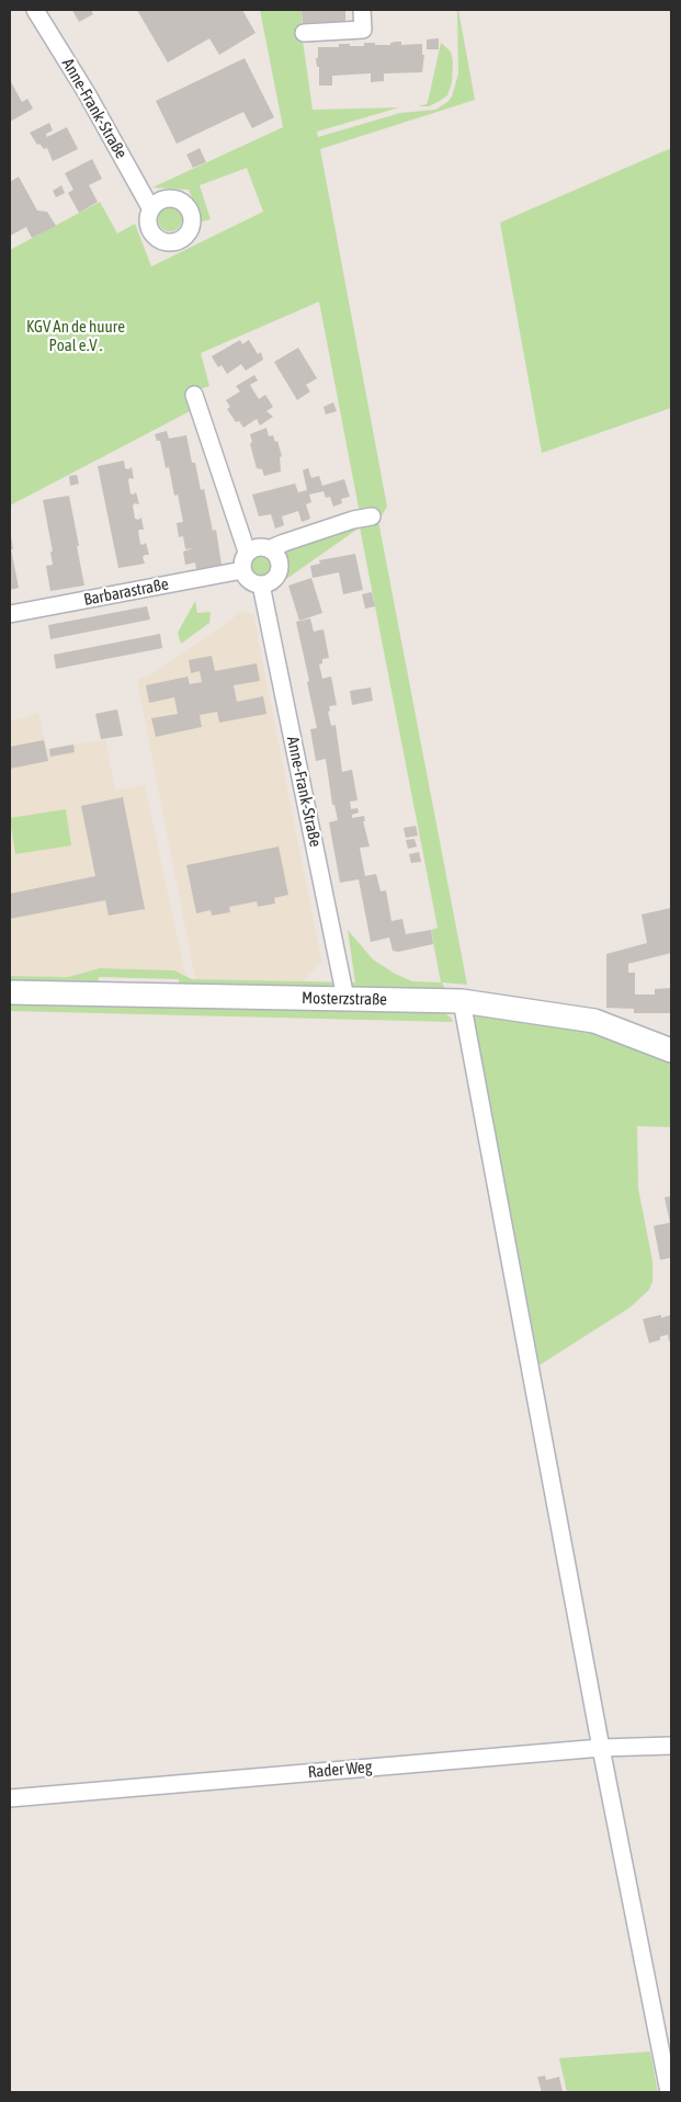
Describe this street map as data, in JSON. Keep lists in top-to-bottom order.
{
  "streets": {
    "street": [
      "Anne-Frank-Straße",
      "Barbarastraße",
      "Mosterzstraße",
      "Rader Weg"
    ]
  },
  "crossings": [
    ["Anne-Frank-Straße", "Barbarastraße"],
    ["Anne-Frank-Straße", "Mosterzstraße"]
  ],
  "parks": ["KGV An de huure Poal e.V ."]
}
